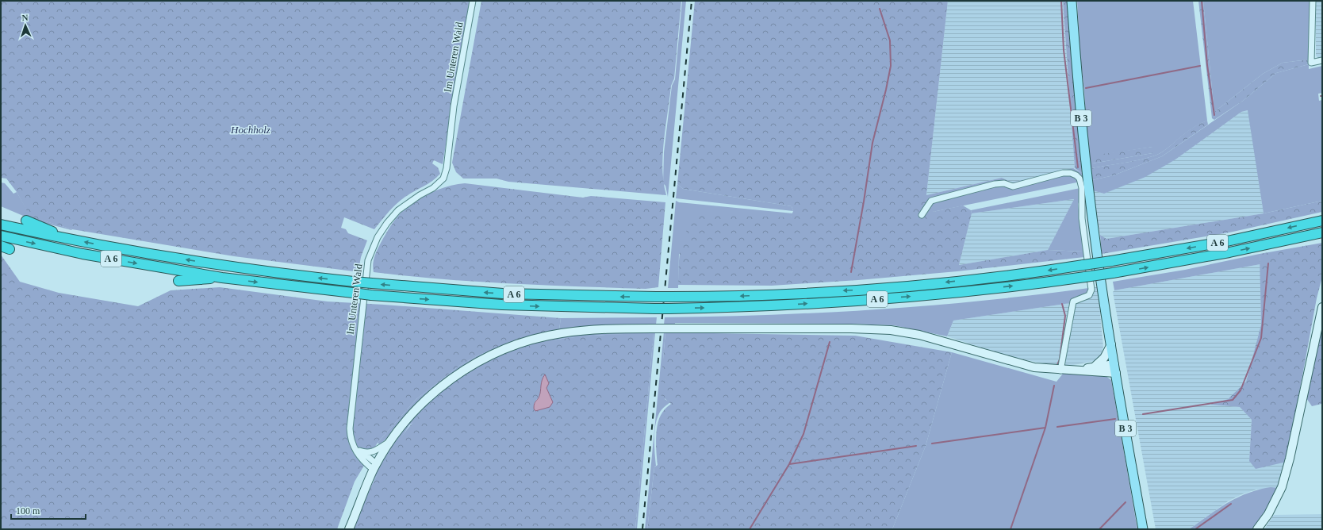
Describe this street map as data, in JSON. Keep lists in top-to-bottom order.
{
  "streets": {
    "highway": ["A 6"],
    "main road": ["B 3"],
    "street": ["Im Unteren Wald"]
  },
  "parks": ["Hochholz"],
  "scale_bar": "100 m",
  "north": "top"
}
